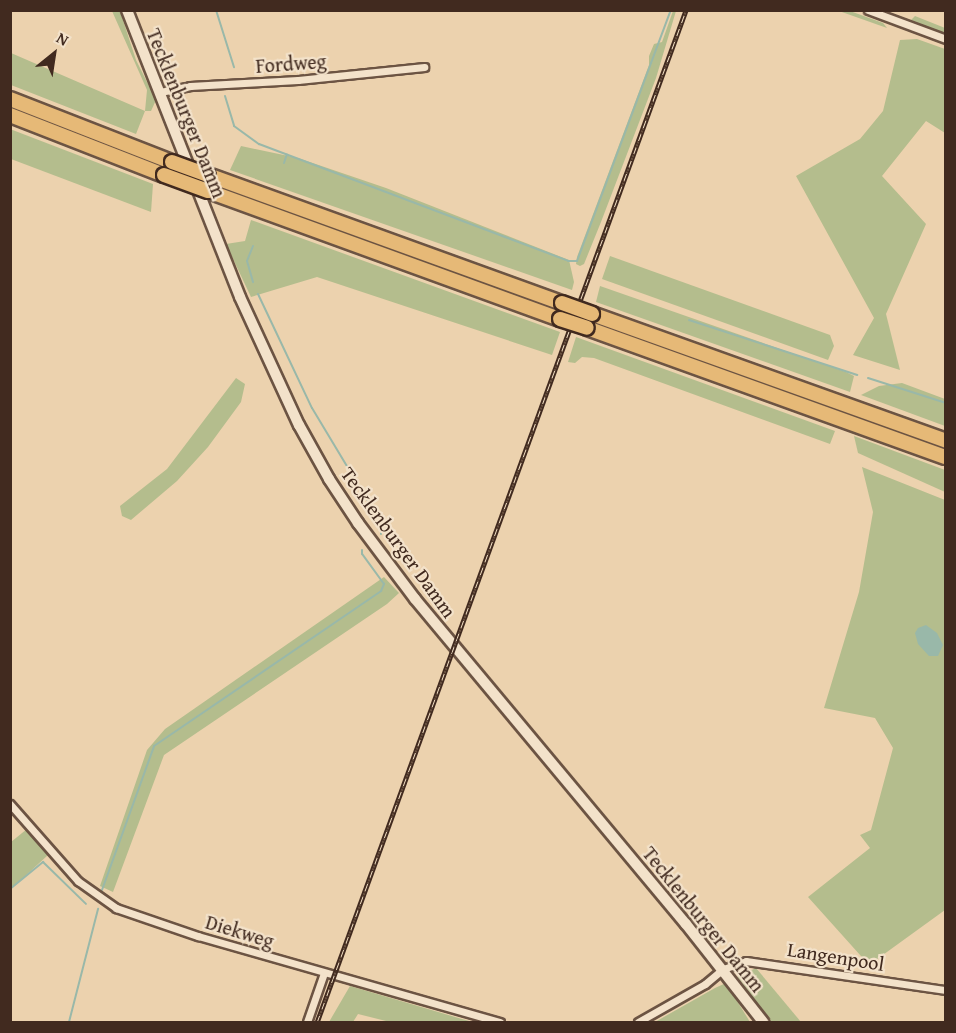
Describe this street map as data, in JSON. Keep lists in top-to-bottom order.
{
  "streets": {
    "main road": ["Tecklenburger Damm"],
    "street": ["Fordweg", "Diekweg", "Langenpool"]
  },
  "crossings": [
    ["Fordweg", "Tecklenburger Damm"],
    ["Tecklenburger Damm", "Langenpool"]
  ],
  "north": "top right"
}
